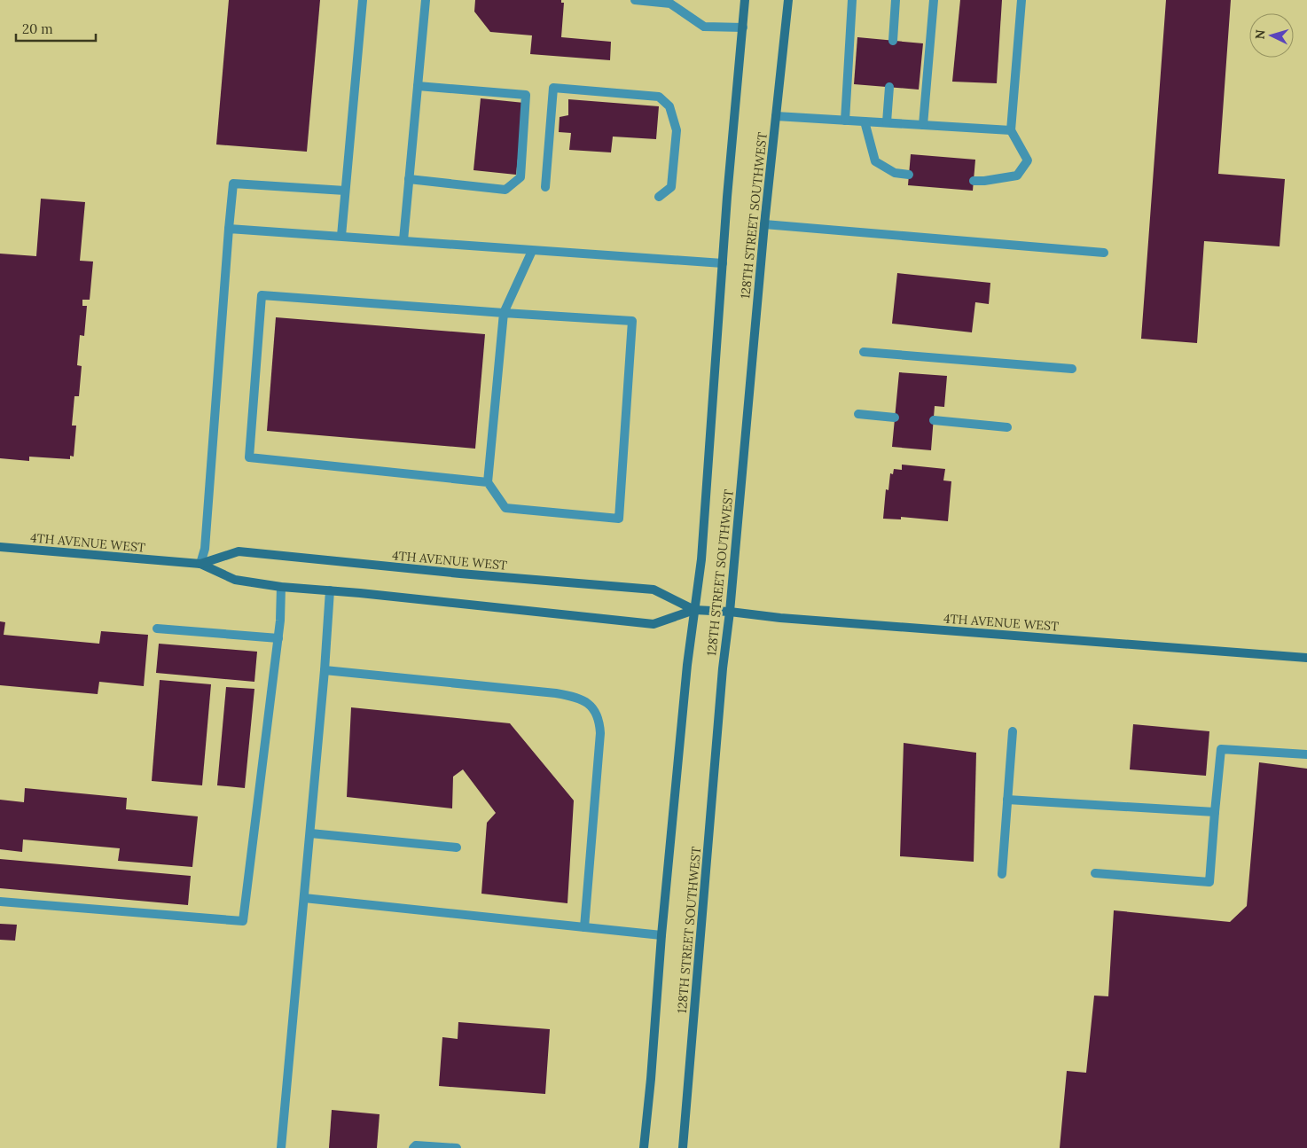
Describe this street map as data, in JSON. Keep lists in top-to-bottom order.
{
  "streets": {
    "main road": ["128TH STREET SOUTHWEST", "4TH AVENUE WEST"]
  },
  "crossings": [
    ["128TH STREET SOUTHWEST", "4TH AVENUE WEST"]
  ],
  "scale_bar": "20 m",
  "north": "left"
}
